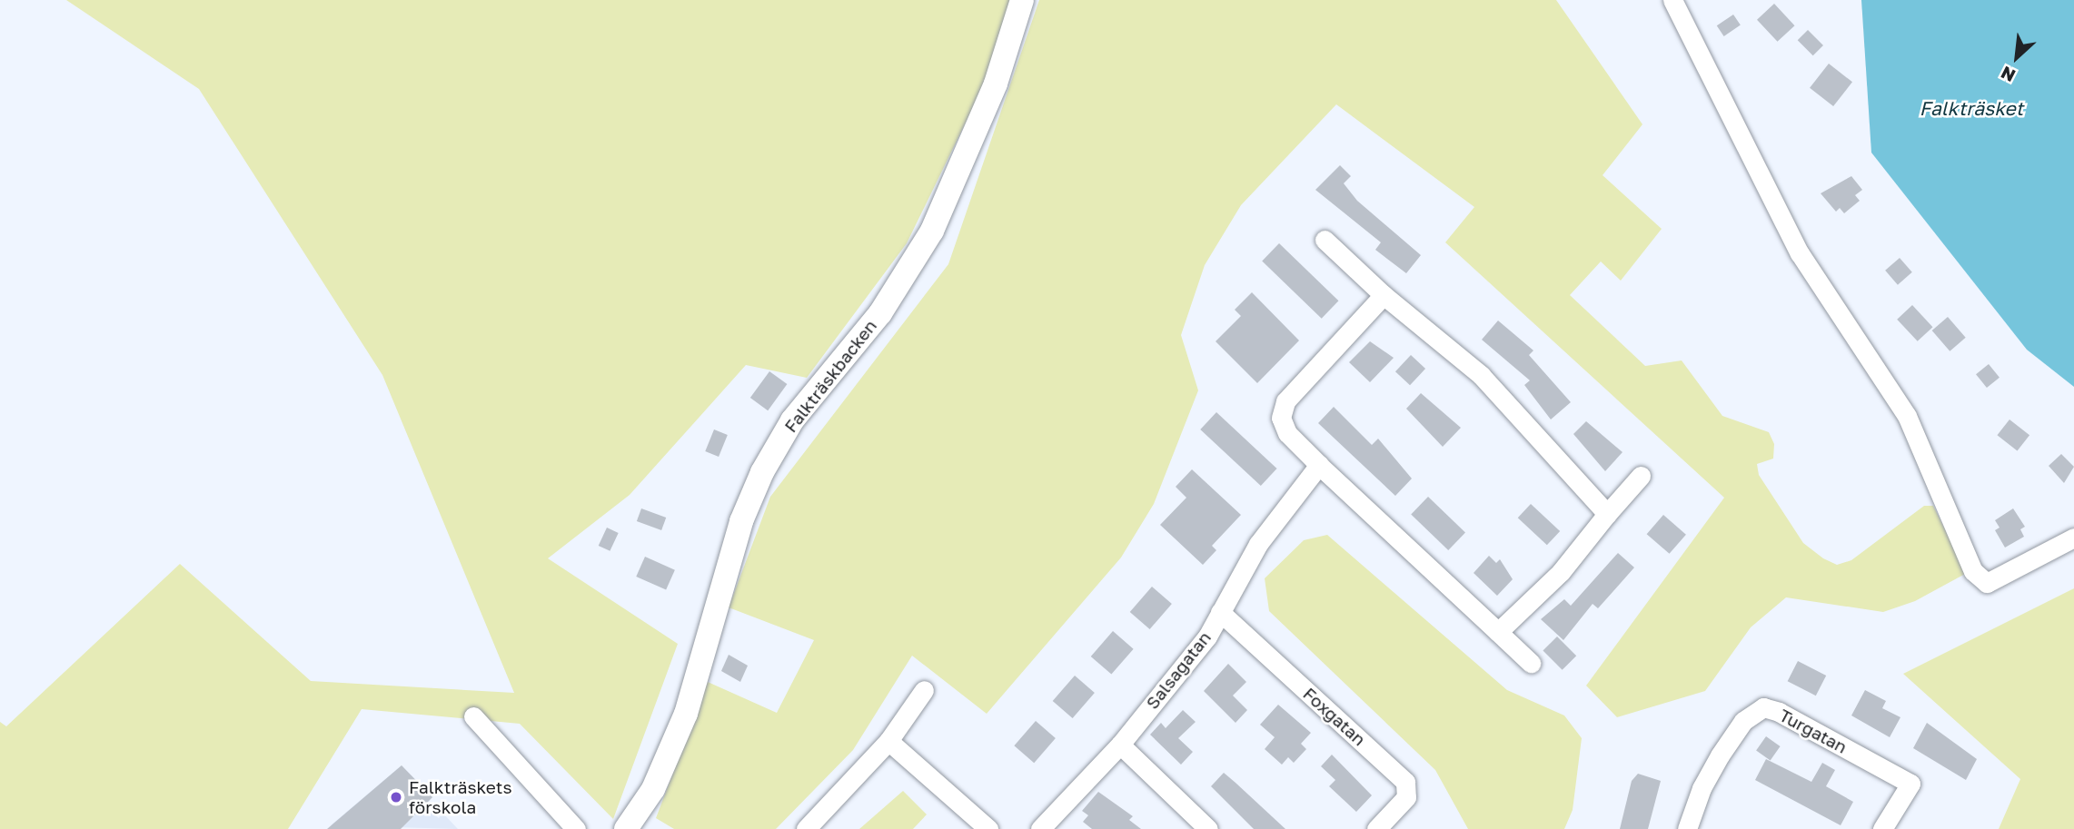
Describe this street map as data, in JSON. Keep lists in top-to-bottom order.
{
  "streets": {
    "street": [
      "Falkträskbacken",
      "Salsagatan",
      "Foxgatan",
      "Turgatan"
    ]
  },
  "crossings": [
    ["Salsagatan", "Foxgatan"]
  ],
  "water": ["Falkträsket"],
  "places": ["Falkträskets förskola"],
  "north": "bottom left"
}
